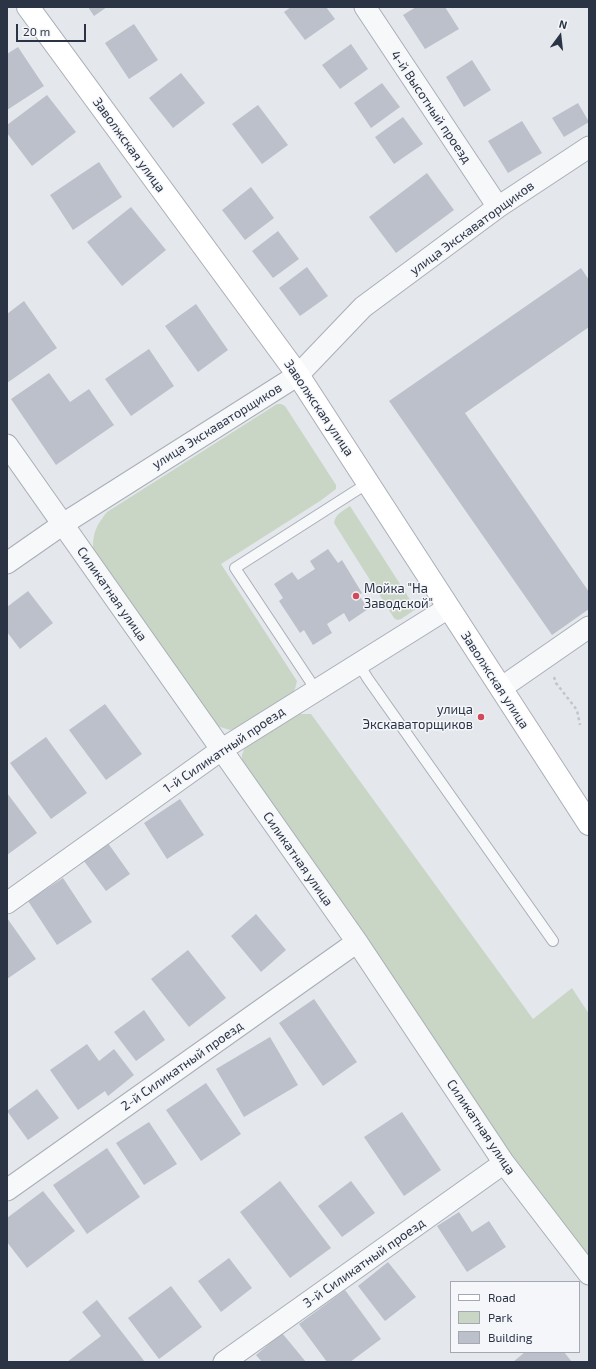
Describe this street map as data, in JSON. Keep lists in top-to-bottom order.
{
  "streets": {
    "main road": ["Заволжская улица"],
    "street": [
      "4-й Высотный проезд",
      "улица Экскаваторщиков",
      "Силикатная улица",
      "1-й Силикатный проезд",
      "2-й Силикатный проезд",
      "3-й Силикатный проезд"
    ]
  },
  "crossings": [
    ["4-й Высотный проезд", "улица Экскаваторщиков"],
    ["Заволжская улица", "улица Экскаваторщиков"],
    ["Заволжская улица", "1-й Силикатный проезд"],
    ["улица Экскаваторщиков", "Силикатная улица"],
    ["Силикатная улица", "1-й Силикатный проезд"],
    ["Силикатная улица", "2-й Силикатный проезд"],
    ["Силикатная улица", "3-й Силикатный проезд"]
  ],
  "places": ["Мойка \"На Заводской\"", "улица Экскаваторщиков"],
  "legend": ["Road", "Park", "Building"],
  "scale_bar": "20 m",
  "north": "top"
}
